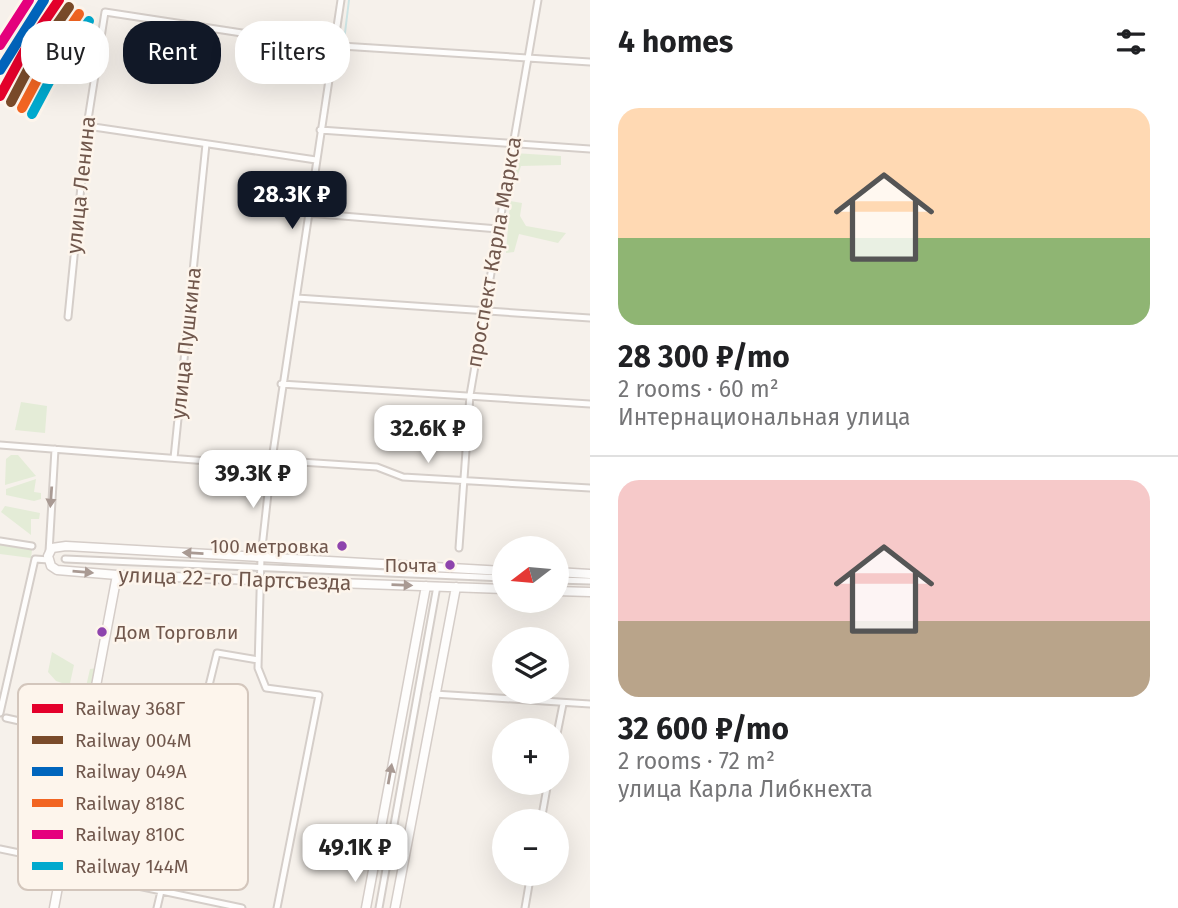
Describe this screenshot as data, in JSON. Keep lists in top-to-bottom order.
{
  "streets": {
    "main road": ["улица 22-го Партсъезда"],
    "street": ["улица Ленина", "проспект Карла Маркса", "улица Пушкина"]
  },
  "places": ["100 метровка", "Почта", "Дом Торговли"],
  "lines": [
    "rail line 368Г",
    "rail line 049А",
    "rail line 810С",
    "rail line 004М",
    "rail line 818С",
    "rail line 144М"
  ],
  "legend": [
    "Railway 368Г",
    "Railway 004М",
    "Railway 049А",
    "Railway 818С",
    "Railway 810С",
    "Railway 144М"
  ],
  "north": "left",
  "page": {
    "heading": "4 homes",
    "chip": ["Buy", "Rent", "Filters"],
    "list": [
      {
        "name": "28 300 ₽/mo",
        "note": "2 rooms · 60 m² · Интернациональная улица"
      },
      {
        "name": "32 600 ₽/mo",
        "note": "2 rooms · 72 m² · улица Карла Либкнехта"
      }
    ],
    "price": [
      "28.3K ₽",
      "32.6K ₽",
      "39.3K ₽",
      "49.1K ₽"
    ],
    "map_buttons": ["+", "−"]
  }
}
